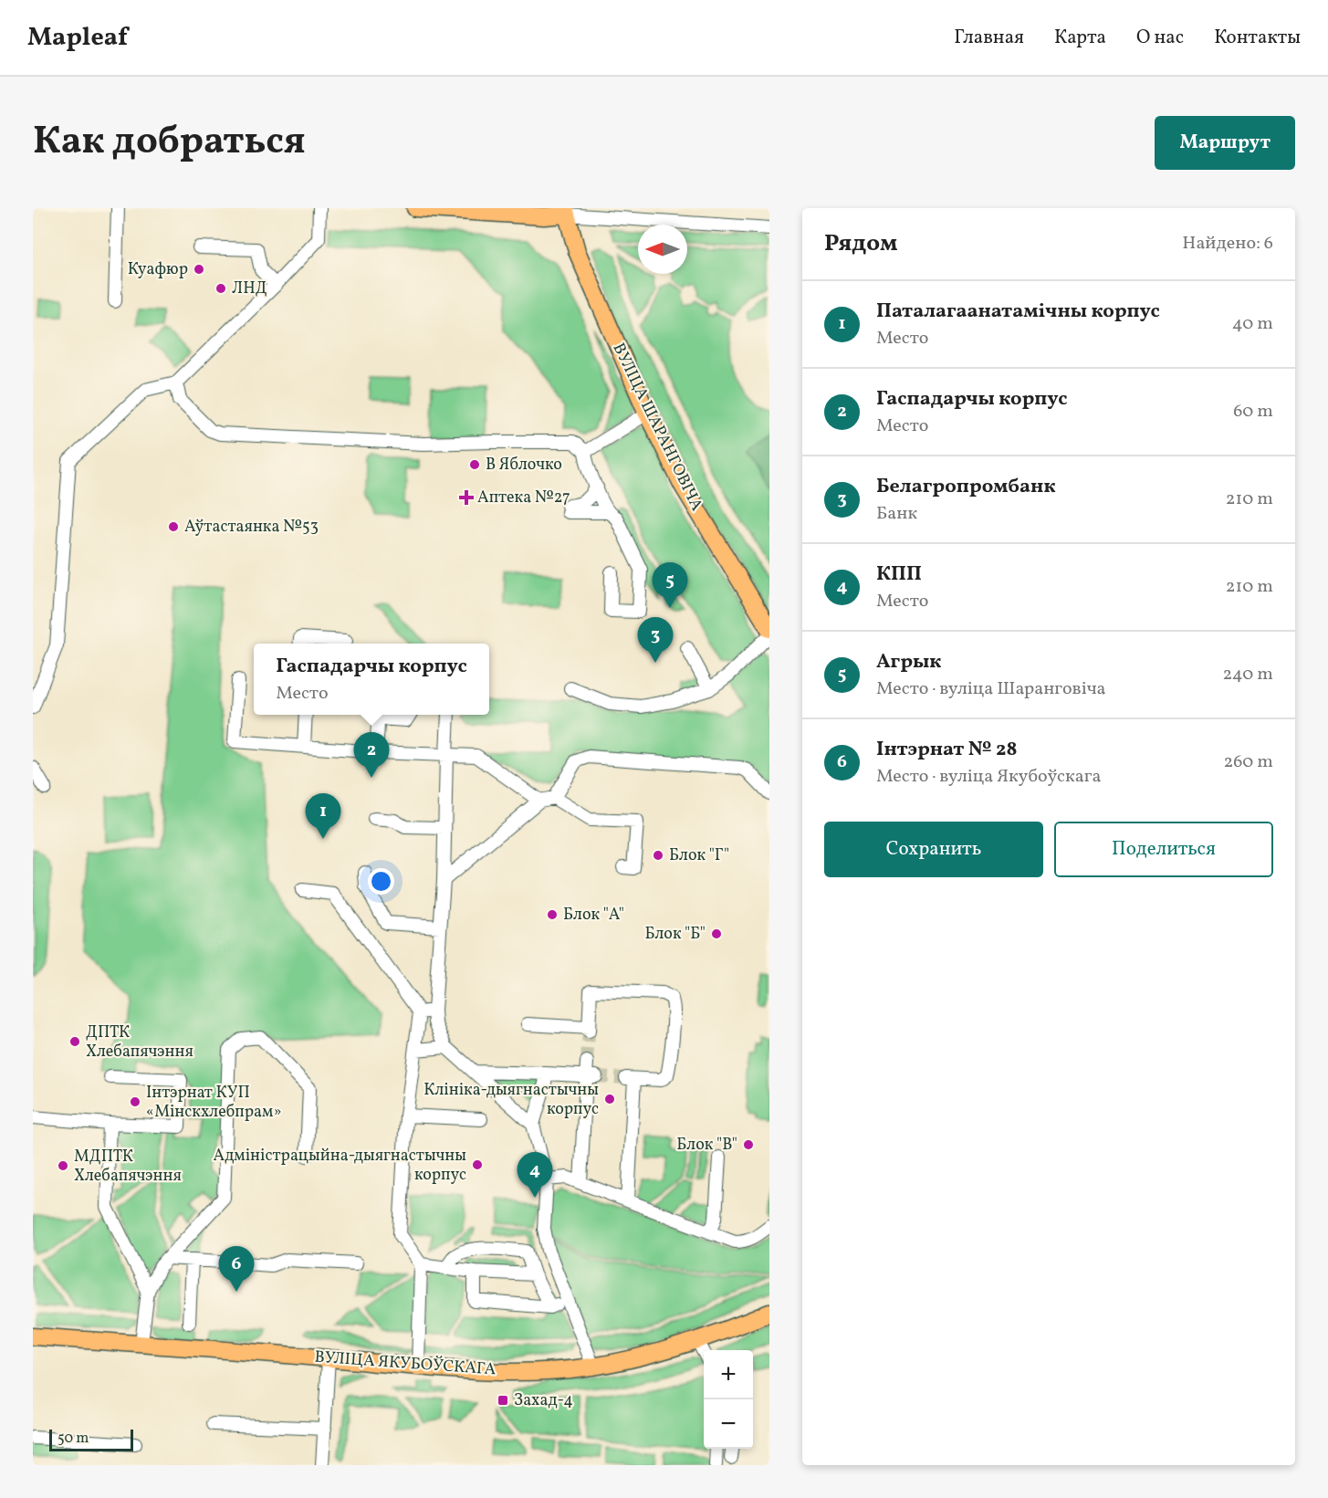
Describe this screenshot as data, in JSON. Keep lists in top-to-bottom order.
{
  "streets": {
    "main road": ["ВУЛІЦА ШАРАНГОВІЧА", "ВУЛІЦА ЯКУБОЎСКАГА"]
  },
  "places": {
    "other": [
      "Куафюр",
      "ЛНД",
      "В Яблочко",
      "Аўтастаянка №53",
      "Блок \"Г\"",
      "Блок \"А\"",
      "Блок \"Б\"",
      "ДПТК Хлебапячэння",
      "Клініка-дыягнастычны корпус",
      "Інтэрнат КУП «Мінскхлебпрам»",
      "Блок \"В\"",
      "Адміністрацыйна-дыягнастычны корпус",
      "МДПТК Хлебапячэння"
    ],
    "health": ["Аптека №27"],
    "transit": ["Захад-4"]
  },
  "scale_bar": "50 m",
  "north": "left",
  "page": {
    "header": "Mapleaf",
    "nav": [
      "Главная",
      "Карта",
      "О нас",
      "Контакты"
    ],
    "title": "Как добраться",
    "buttons": [
      "Маршрут",
      ["Сохранить", "Поделиться"]
    ],
    "heading": ["Рядом", "Найдено: 6"],
    "list": [
      {
        "mark": "1",
        "name": "Паталагаанатамічны корпус",
        "note": "Место",
        "value": "40 m"
      },
      {
        "mark": "2",
        "name": "Гаспадарчы корпус",
        "note": "Место",
        "value": "60 m"
      },
      {
        "mark": "3",
        "name": "Белагропромбанк",
        "note": "Банк",
        "value": "210 m"
      },
      {
        "mark": "4",
        "name": "КПП",
        "note": "Место",
        "value": "210 m"
      },
      {
        "mark": "5",
        "name": "Агрык",
        "note": "Место · вуліца Шаранговіча",
        "value": "240 m"
      },
      {
        "mark": "6",
        "name": "Інтэрнат № 28",
        "note": "Место · вуліца Якубоўскага",
        "value": "260 m"
      }
    ],
    "pins": [
      "5",
      "3",
      "2",
      "1",
      "4",
      "6"
    ],
    "popup": ["Гаспадарчы корпус", "Место"],
    "map_buttons": ["+", "−"],
    "scale": "50 m"
  }
}
